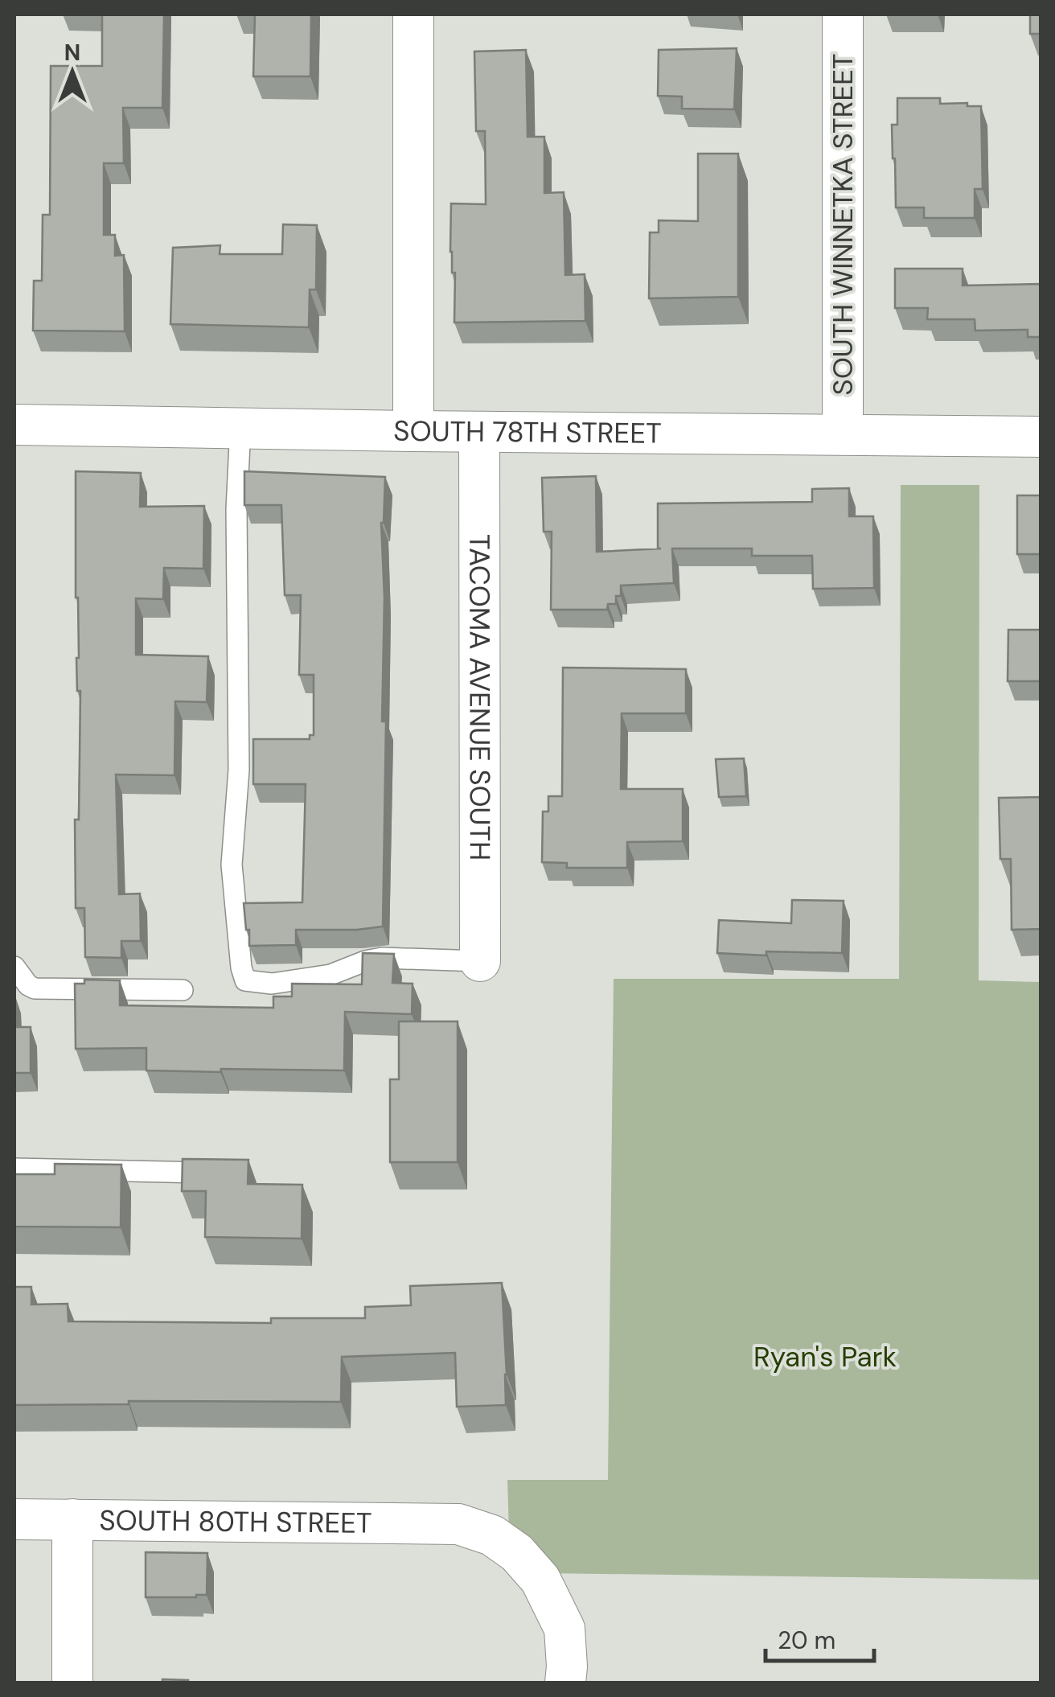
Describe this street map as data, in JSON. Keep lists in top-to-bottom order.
{
  "streets": {
    "street": [
      "SOUTH WINNETKA STREET",
      "SOUTH 78TH STREET",
      "TACOMA AVENUE SOUTH",
      "SOUTH 80TH STREET"
    ]
  },
  "crossings": [
    ["SOUTH WINNETKA STREET", "SOUTH 78TH STREET"],
    ["SOUTH 78TH STREET", "TACOMA AVENUE SOUTH"]
  ],
  "parks": ["Ryan's Park"],
  "scale_bar": "20 m",
  "north": "top"
}
